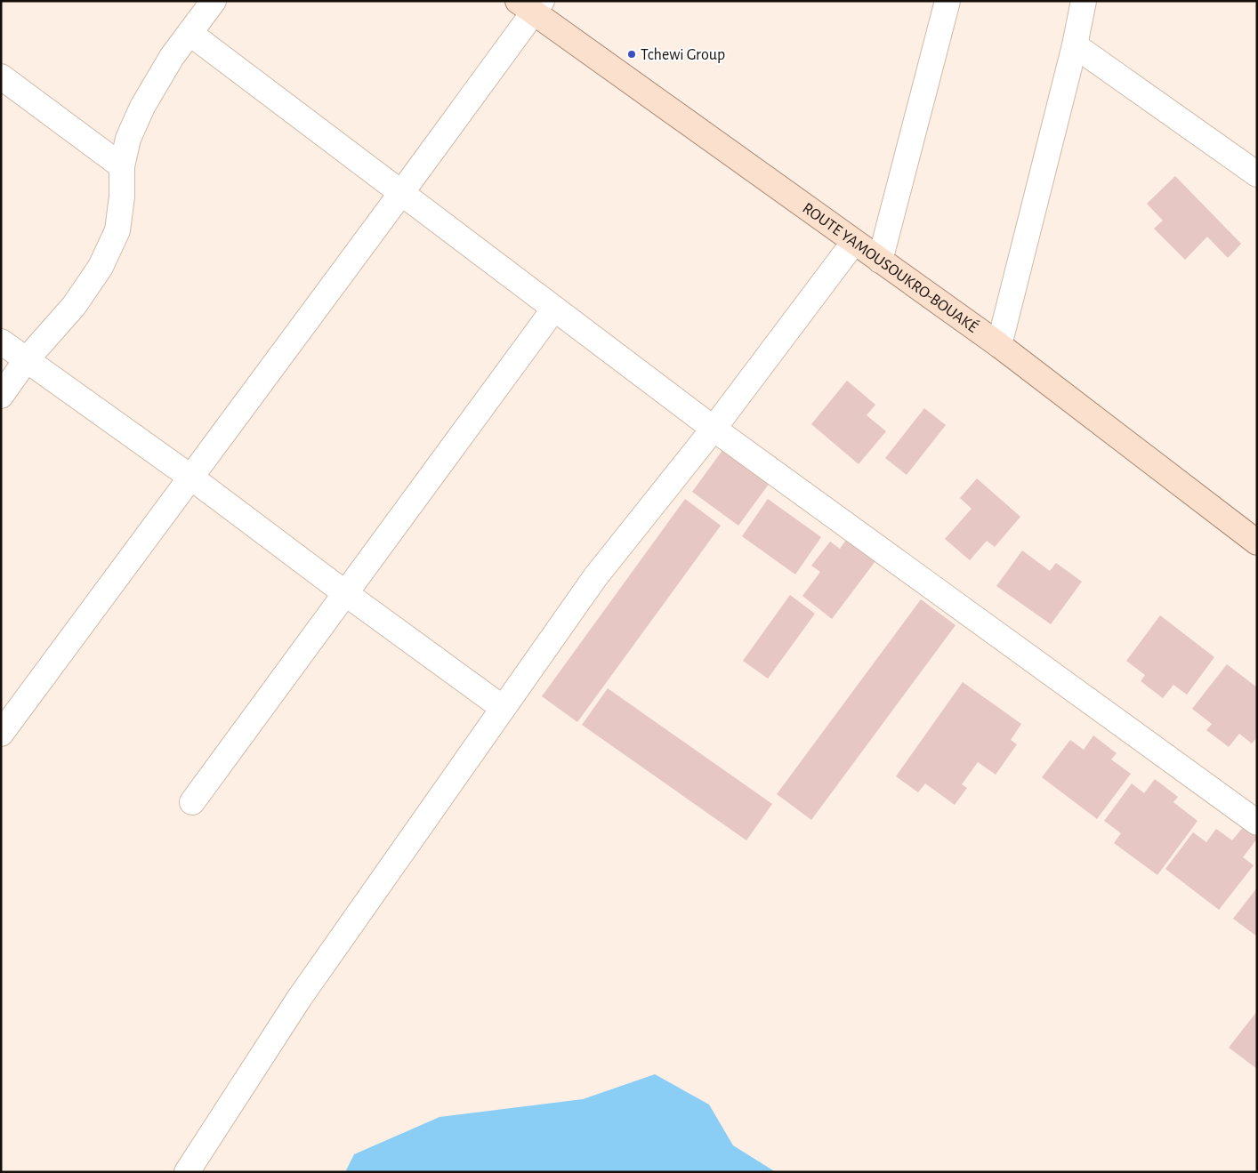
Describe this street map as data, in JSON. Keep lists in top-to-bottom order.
{
  "streets": {
    "main road": ["ROUTE YAMOUSOUKRO-BOUAKÉ"]
  },
  "places": ["Tchewi Group"]
}
